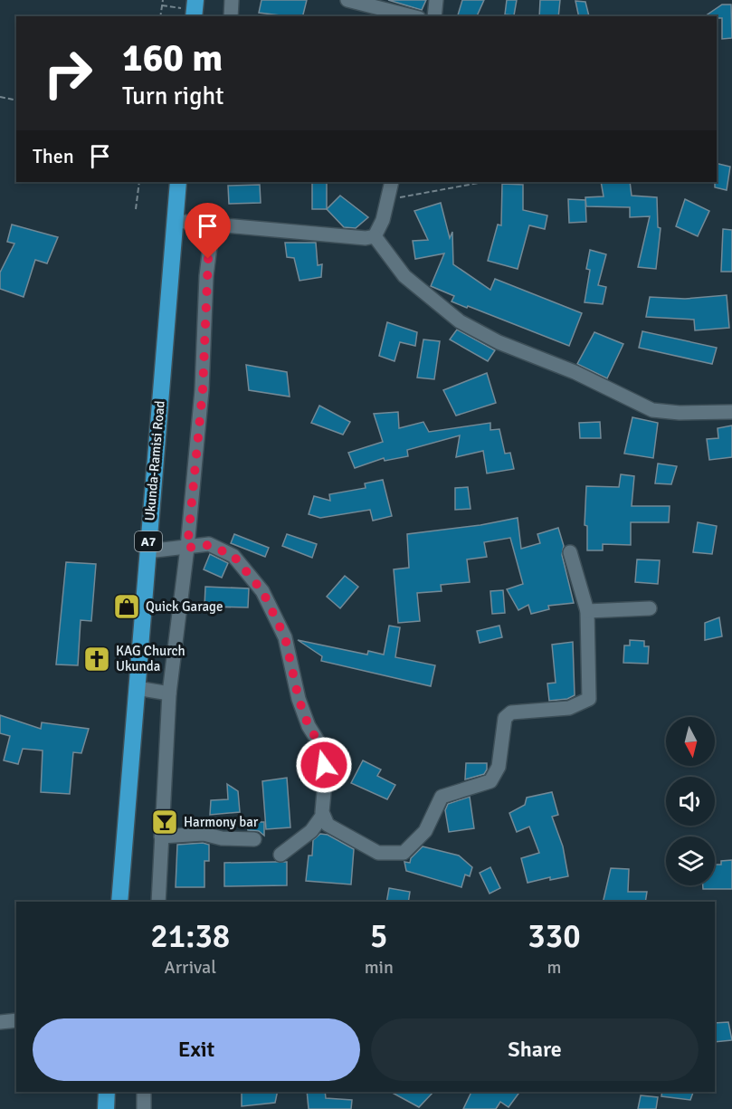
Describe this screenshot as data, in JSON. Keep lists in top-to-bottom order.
{
  "streets": {
    "highway": ["Ukunda-Ramisi Road", "A7"]
  },
  "places": {
    "shop": ["Quick Garage"],
    "church": ["KAG Church Ukunda"],
    "bar": ["Harmony bar"]
  },
  "north": "bottom",
  "page": {
    "turn": ["160 m", "Turn right"],
    "then": "Then",
    "eta": [
      "21:38",
      "Arrival",
      "5",
      "min",
      "330",
      "m"
    ],
    "buttons": ["Exit", "Share"]
  }
}
